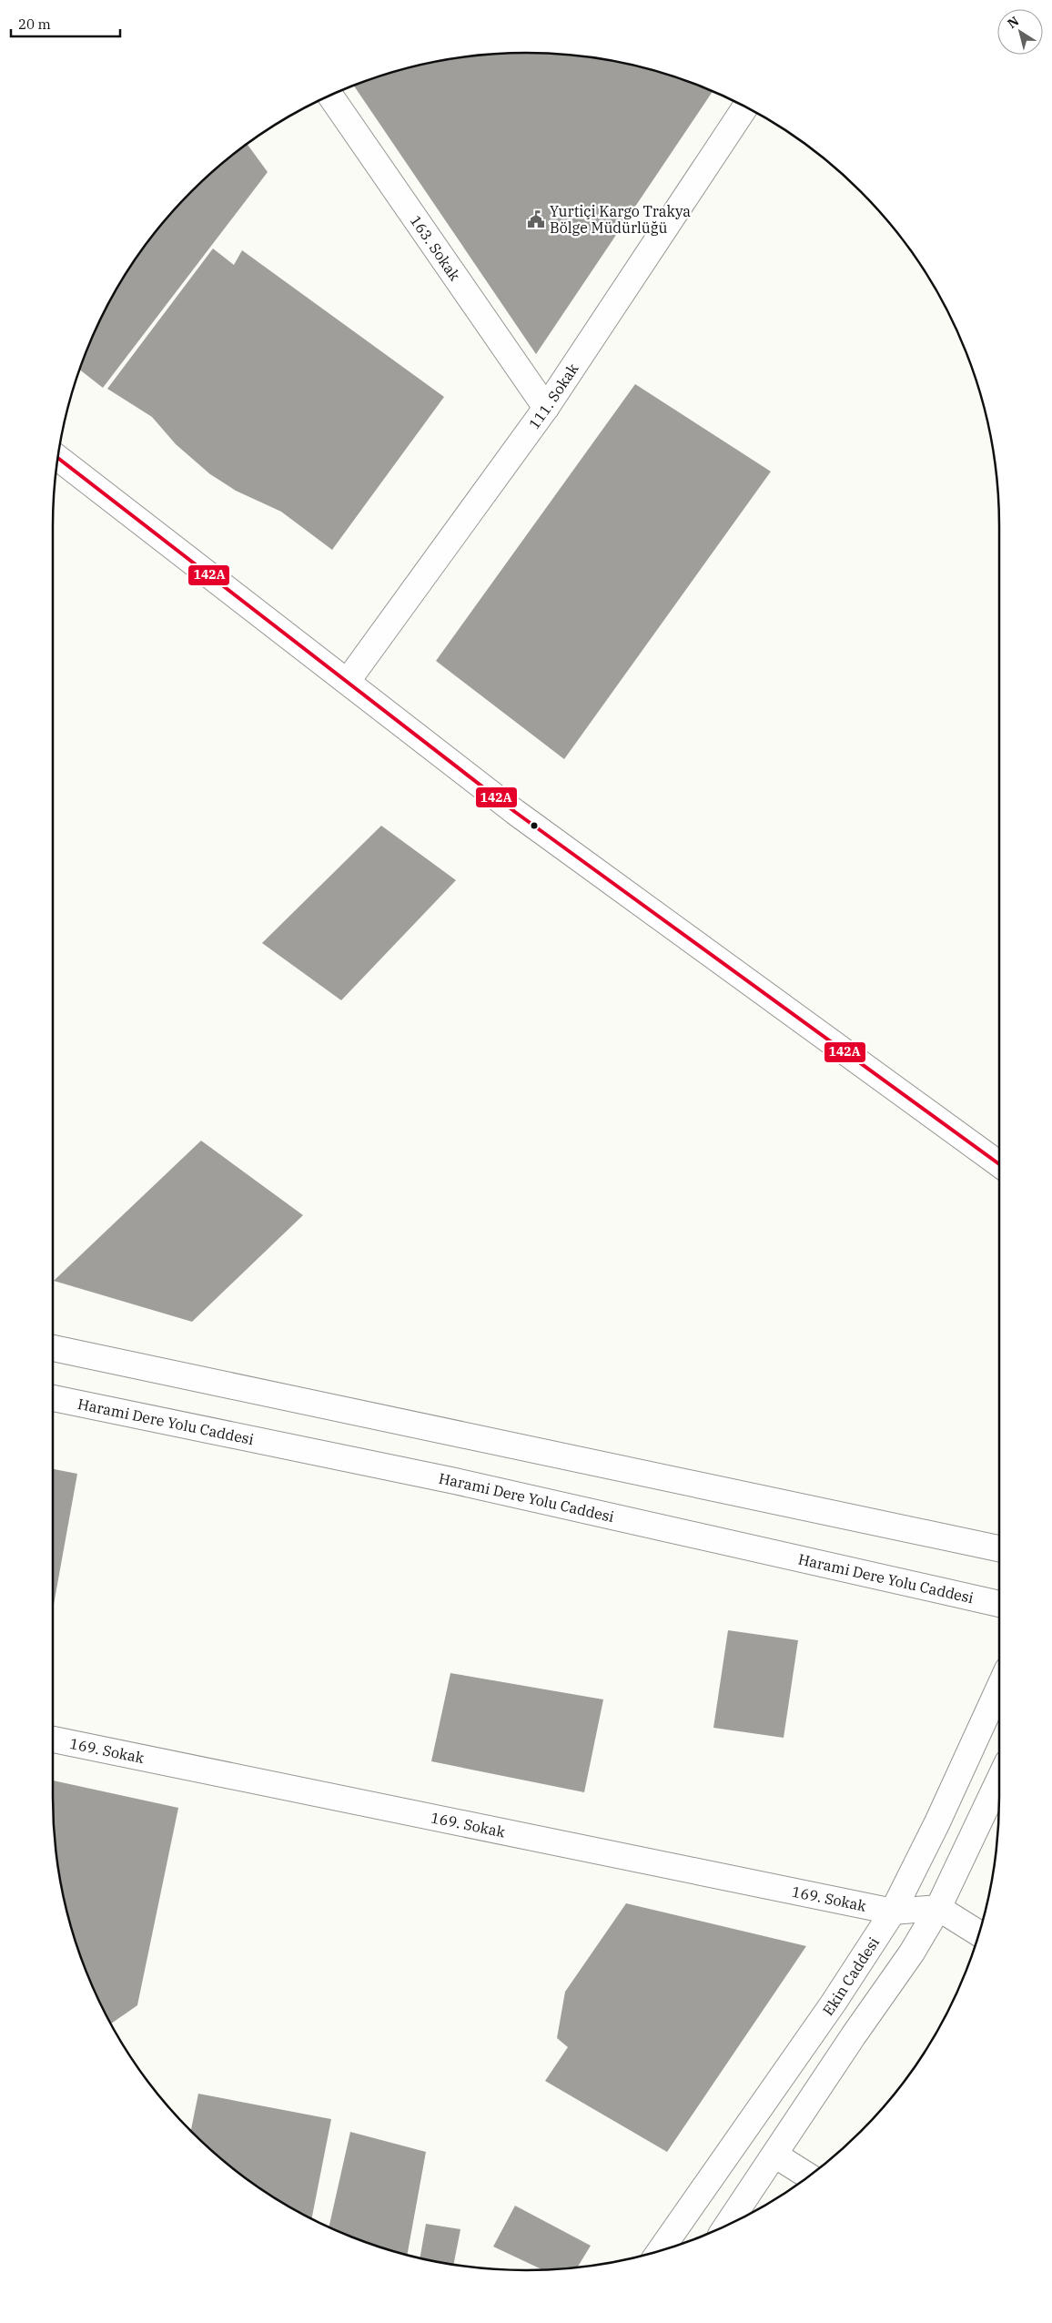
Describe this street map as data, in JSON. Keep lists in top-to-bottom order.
{
  "streets": {
    "street": [
      "163. Sokak",
      "111. Sokak",
      "Harami Dere Yolu Caddesi",
      "169. Sokak",
      "Ekin Caddesi"
    ]
  },
  "crossings": [
    ["163. Sokak", "111. Sokak"],
    ["169. Sokak", "Ekin Caddesi"]
  ],
  "places": {
    "public building": ["Yurtiçi Kargo Trakya Bölge Müdürlüğü"]
  },
  "lines": ["transit line 142A"],
  "scale_bar": "20 m",
  "north": "top left"
}
